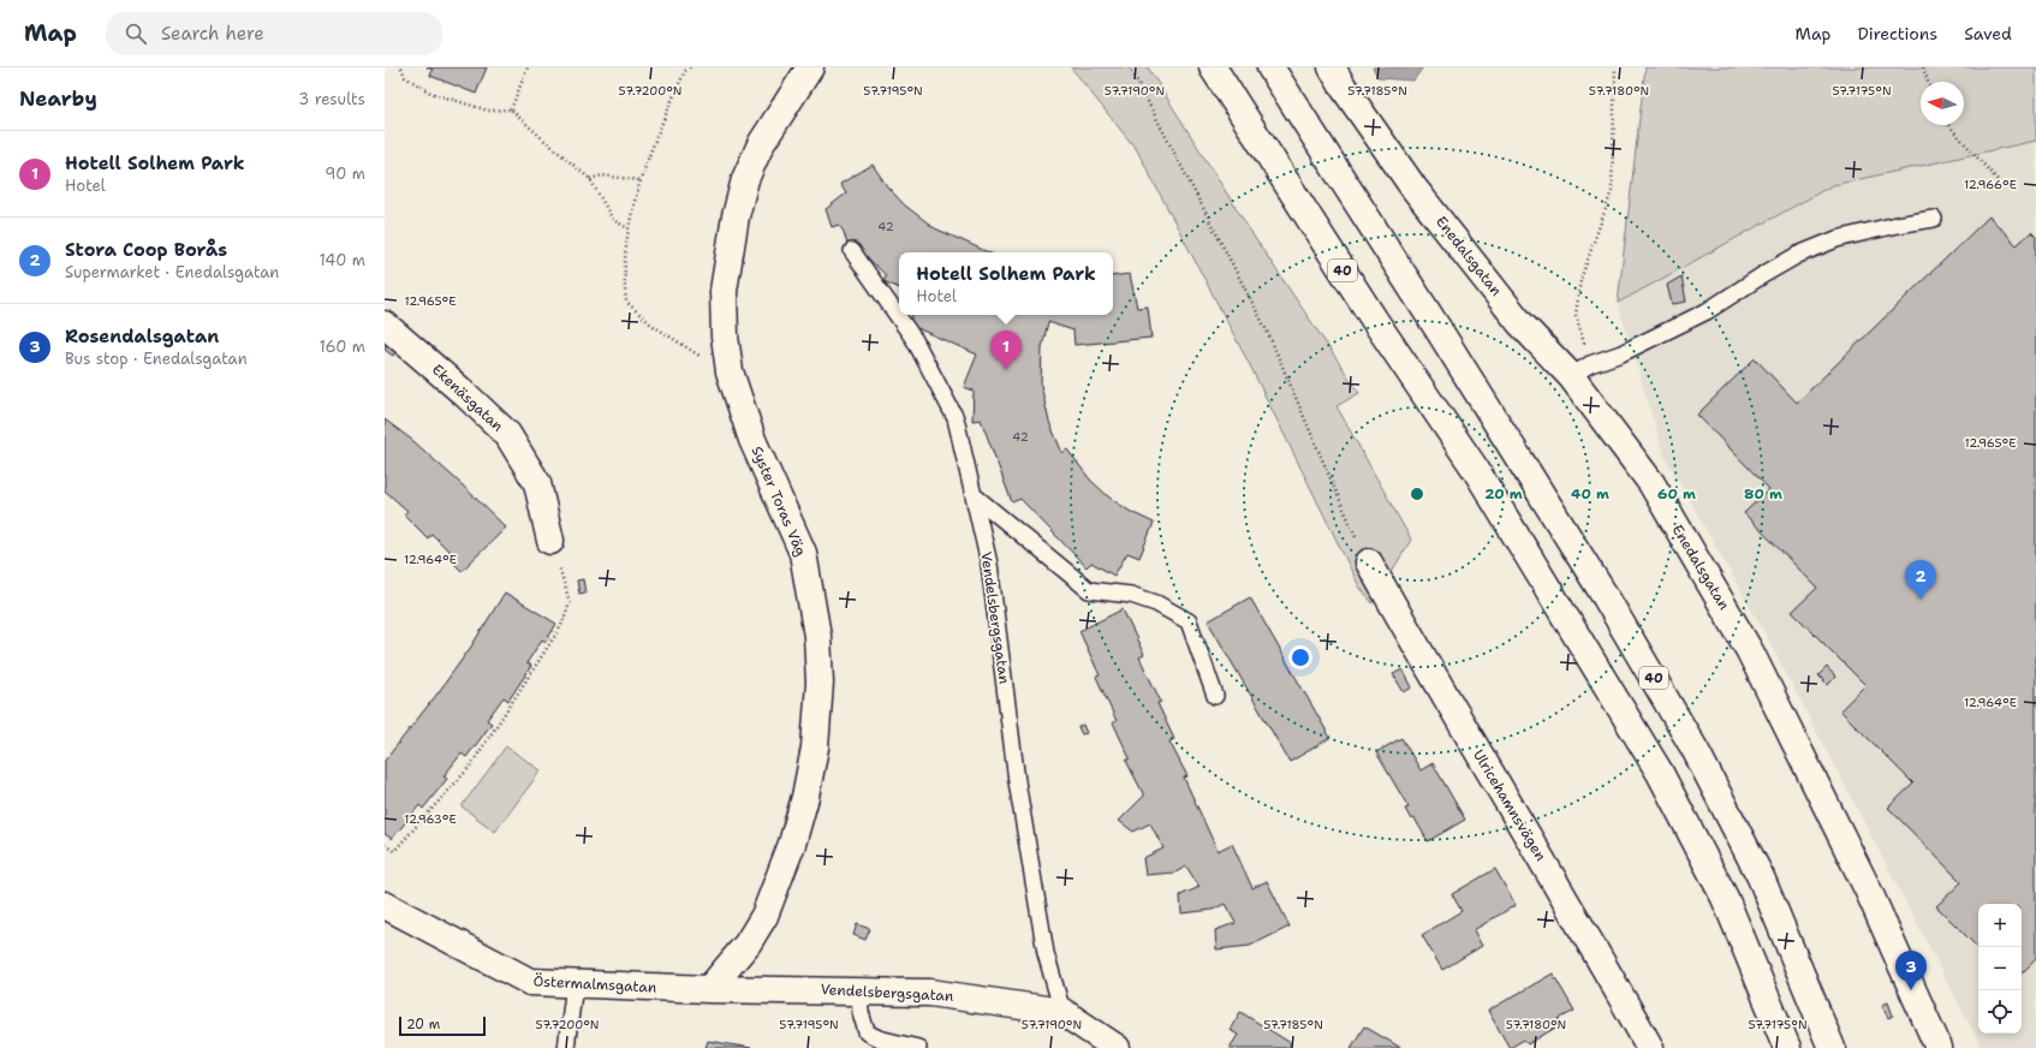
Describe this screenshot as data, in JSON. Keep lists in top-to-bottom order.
{
  "streets": {
    "main road": [
      "Enedalsgatan",
      "40",
      "Ekenäsgatan",
      "Syster Toras Väg",
      "Vendelsbergsgatan",
      "Ulricehamnsvägen",
      "Östermalmsgatan"
    ]
  },
  "crossings": [
    ["Syster Toras Väg", "Vendelsbergsgatan"],
    ["Syster Toras Väg", "Östermalmsgatan"],
    ["Vendelsbergsgatan", "Östermalmsgatan"]
  ],
  "house_numbers": ["42", "42"],
  "scale_bar": "20 m",
  "north": "left",
  "page": {
    "header": "Map",
    "search": "Search here",
    "nav": ["Map", "Directions", "Saved"],
    "heading": ["Nearby", "3 results"],
    "list": [
      {
        "mark": "1",
        "name": "Hotell Solhem Park",
        "note": "Hotel",
        "value": "90 m"
      },
      {
        "mark": "2",
        "name": "Stora Coop Borås",
        "note": "Supermarket · Enedalsgatan",
        "value": "140 m"
      },
      {
        "mark": "3",
        "name": "Rosendalsgatan",
        "note": "Bus stop · Enedalsgatan",
        "value": "160 m"
      }
    ],
    "popup": ["Hotell Solhem Park", "Hotel"],
    "pins": ["1", "2", "3"],
    "map_buttons": ["+", "−"],
    "scale": "20 m"
  },
  "coordinates": [
    "57.7200°N",
    "57.7195°N",
    "57.7190°N",
    "57.7185°N",
    "57.7180°N",
    "57.7175°N",
    "12.966°E",
    "12.965°E",
    "12.964°E",
    "12.963°E"
  ],
  "rings": [
    "20 m",
    "40 m",
    "60 m",
    "80 m"
  ]
}
